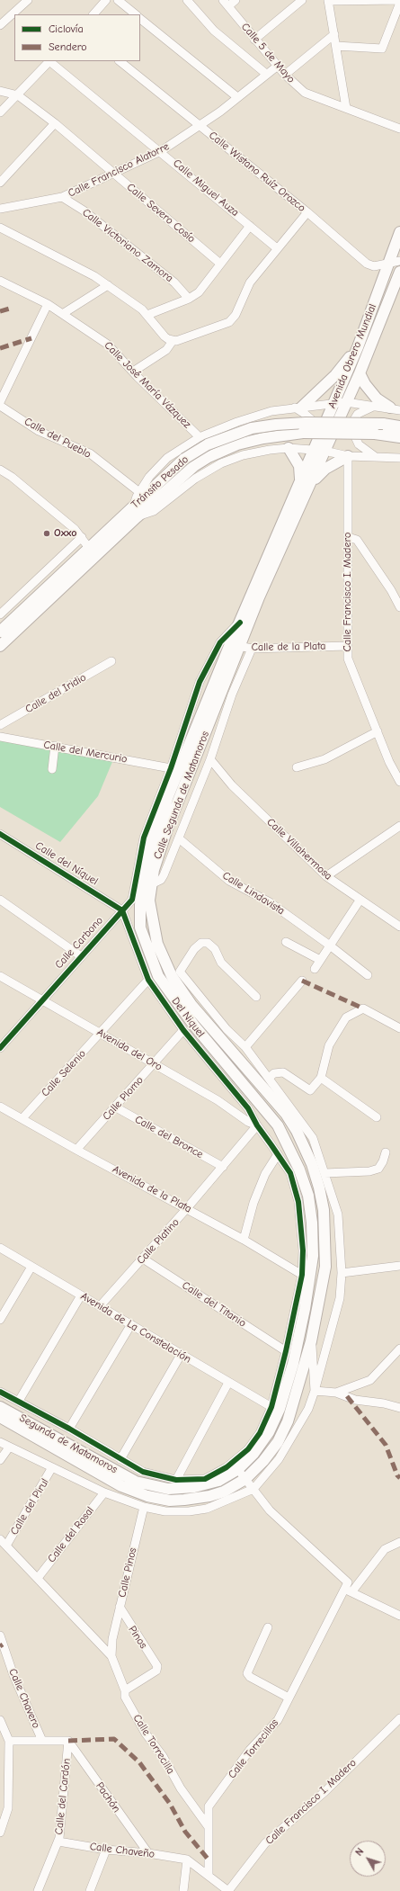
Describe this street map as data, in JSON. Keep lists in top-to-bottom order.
{
  "streets": {
    "main road": [
      "Avenida Obrero Mundial",
      "Tránsito Pesado",
      "Calle Segunda de Matamoros",
      "Segunda de Matamoros"
    ],
    "street": [
      "Calle 5 de Mayo",
      "Calle Francisco Alatorre",
      "Calle Wistano Ruíz Orozco",
      "Calle Miguel Auza",
      "Calle Severo Cosío",
      "Calle Victoriano Zamora",
      "Calle José María Vázquez",
      "Calle del Pueblo",
      "Calle Francisco I. Madero",
      "Calle de la Plata",
      "Calle del Iridio",
      "Calle del Mercurio",
      "Calle Villahermosa",
      "Calle del Níquel",
      "Calle Lindavista",
      "Calle Carbono",
      "Del Niquel",
      "Avenida del Oro",
      "Calle Selenio",
      "Calle Plomo",
      "Calle del Bronce",
      "Avenida de la Plata",
      "Calle Platino",
      "Calle del Titanio",
      "Avenida de La Constelación",
      "Calle del Pirul",
      "Calle del Rosal",
      "Calle Pinos",
      "Pinos",
      "Calle Chavero",
      "Calle Torrecilla",
      "Calle Torrecillas",
      "Calle del Cardón",
      "Pachón",
      "Calle Chaveño"
    ]
  },
  "crossings": [
    ["Calle 5 de Mayo", "Calle Francisco Alatorre"],
    ["Calle Francisco Alatorre", "Calle Wistano Ruíz Orozco"],
    ["Calle Francisco Alatorre", "Calle Miguel Auza"],
    ["Calle Francisco Alatorre", "Calle Severo Cosío"],
    ["Calle Francisco Alatorre", "Calle Victoriano Zamora"],
    ["Calle Wistano Ruíz Orozco", "Avenida Obrero Mundial"],
    ["Avenida Obrero Mundial", "Calle Segunda de Matamoros"],
    ["Calle Francisco I. Madero", "Calle de la Plata"],
    ["Calle de la Plata", "Calle Segunda de Matamoros"],
    ["Calle del Mercurio", "Calle Carbono"],
    ["Calle Segunda de Matamoros", "Calle Carbono"],
    ["Calle Segunda de Matamoros", "Segunda de Matamoros"],
    ["Calle del Níquel", "Calle Carbono"],
    ["Calle del Níquel", "Del Niquel"],
    ["Calle Carbono", "Del Niquel"],
    ["Calle Carbono", "Avenida del Oro"],
    ["Del Niquel", "Avenida del Oro"],
    ["Del Niquel", "Calle Selenio"],
    ["Del Niquel", "Calle Plomo"],
    ["Del Niquel", "Avenida de la Plata"],
    ["Del Niquel", "Calle Platino"],
    ["Del Niquel", "Calle del Titanio"],
    ["Del Niquel", "Avenida de La Constelación"],
    ["Avenida del Oro", "Calle Selenio"],
    ["Avenida del Oro", "Calle Plomo"],
    ["Avenida del Oro", "Calle Platino"],
    ["Calle Selenio", "Avenida de la Plata"],
    ["Calle Plomo", "Calle del Bronce"],
    ["Calle Plomo", "Avenida de la Plata"],
    ["Calle del Bronce", "Calle Platino"],
    ["Avenida de la Plata", "Calle Platino"],
    ["Calle Platino", "Calle del Titanio"],
    ["Calle Platino", "Avenida de La Constelación"],
    ["Calle del Pirul", "Calle Torrecilla"],
    ["Calle del Rosal", "Calle Torrecilla"],
    ["Calle Pinos", "Pinos"],
    ["Calle Pinos", "Calle Torrecilla"],
    ["Pinos", "Calle Torrecilla"],
    ["Calle Torrecilla", "Calle Torrecillas"],
    ["Calle del Cardón", "Pachón"],
    ["Calle del Cardón", "Calle Chaveño"],
    ["Pachón", "Calle Chaveño"]
  ],
  "places": ["Oxxo"],
  "legend": ["Ciclovía", "Sendero"],
  "north": "top left"
}
